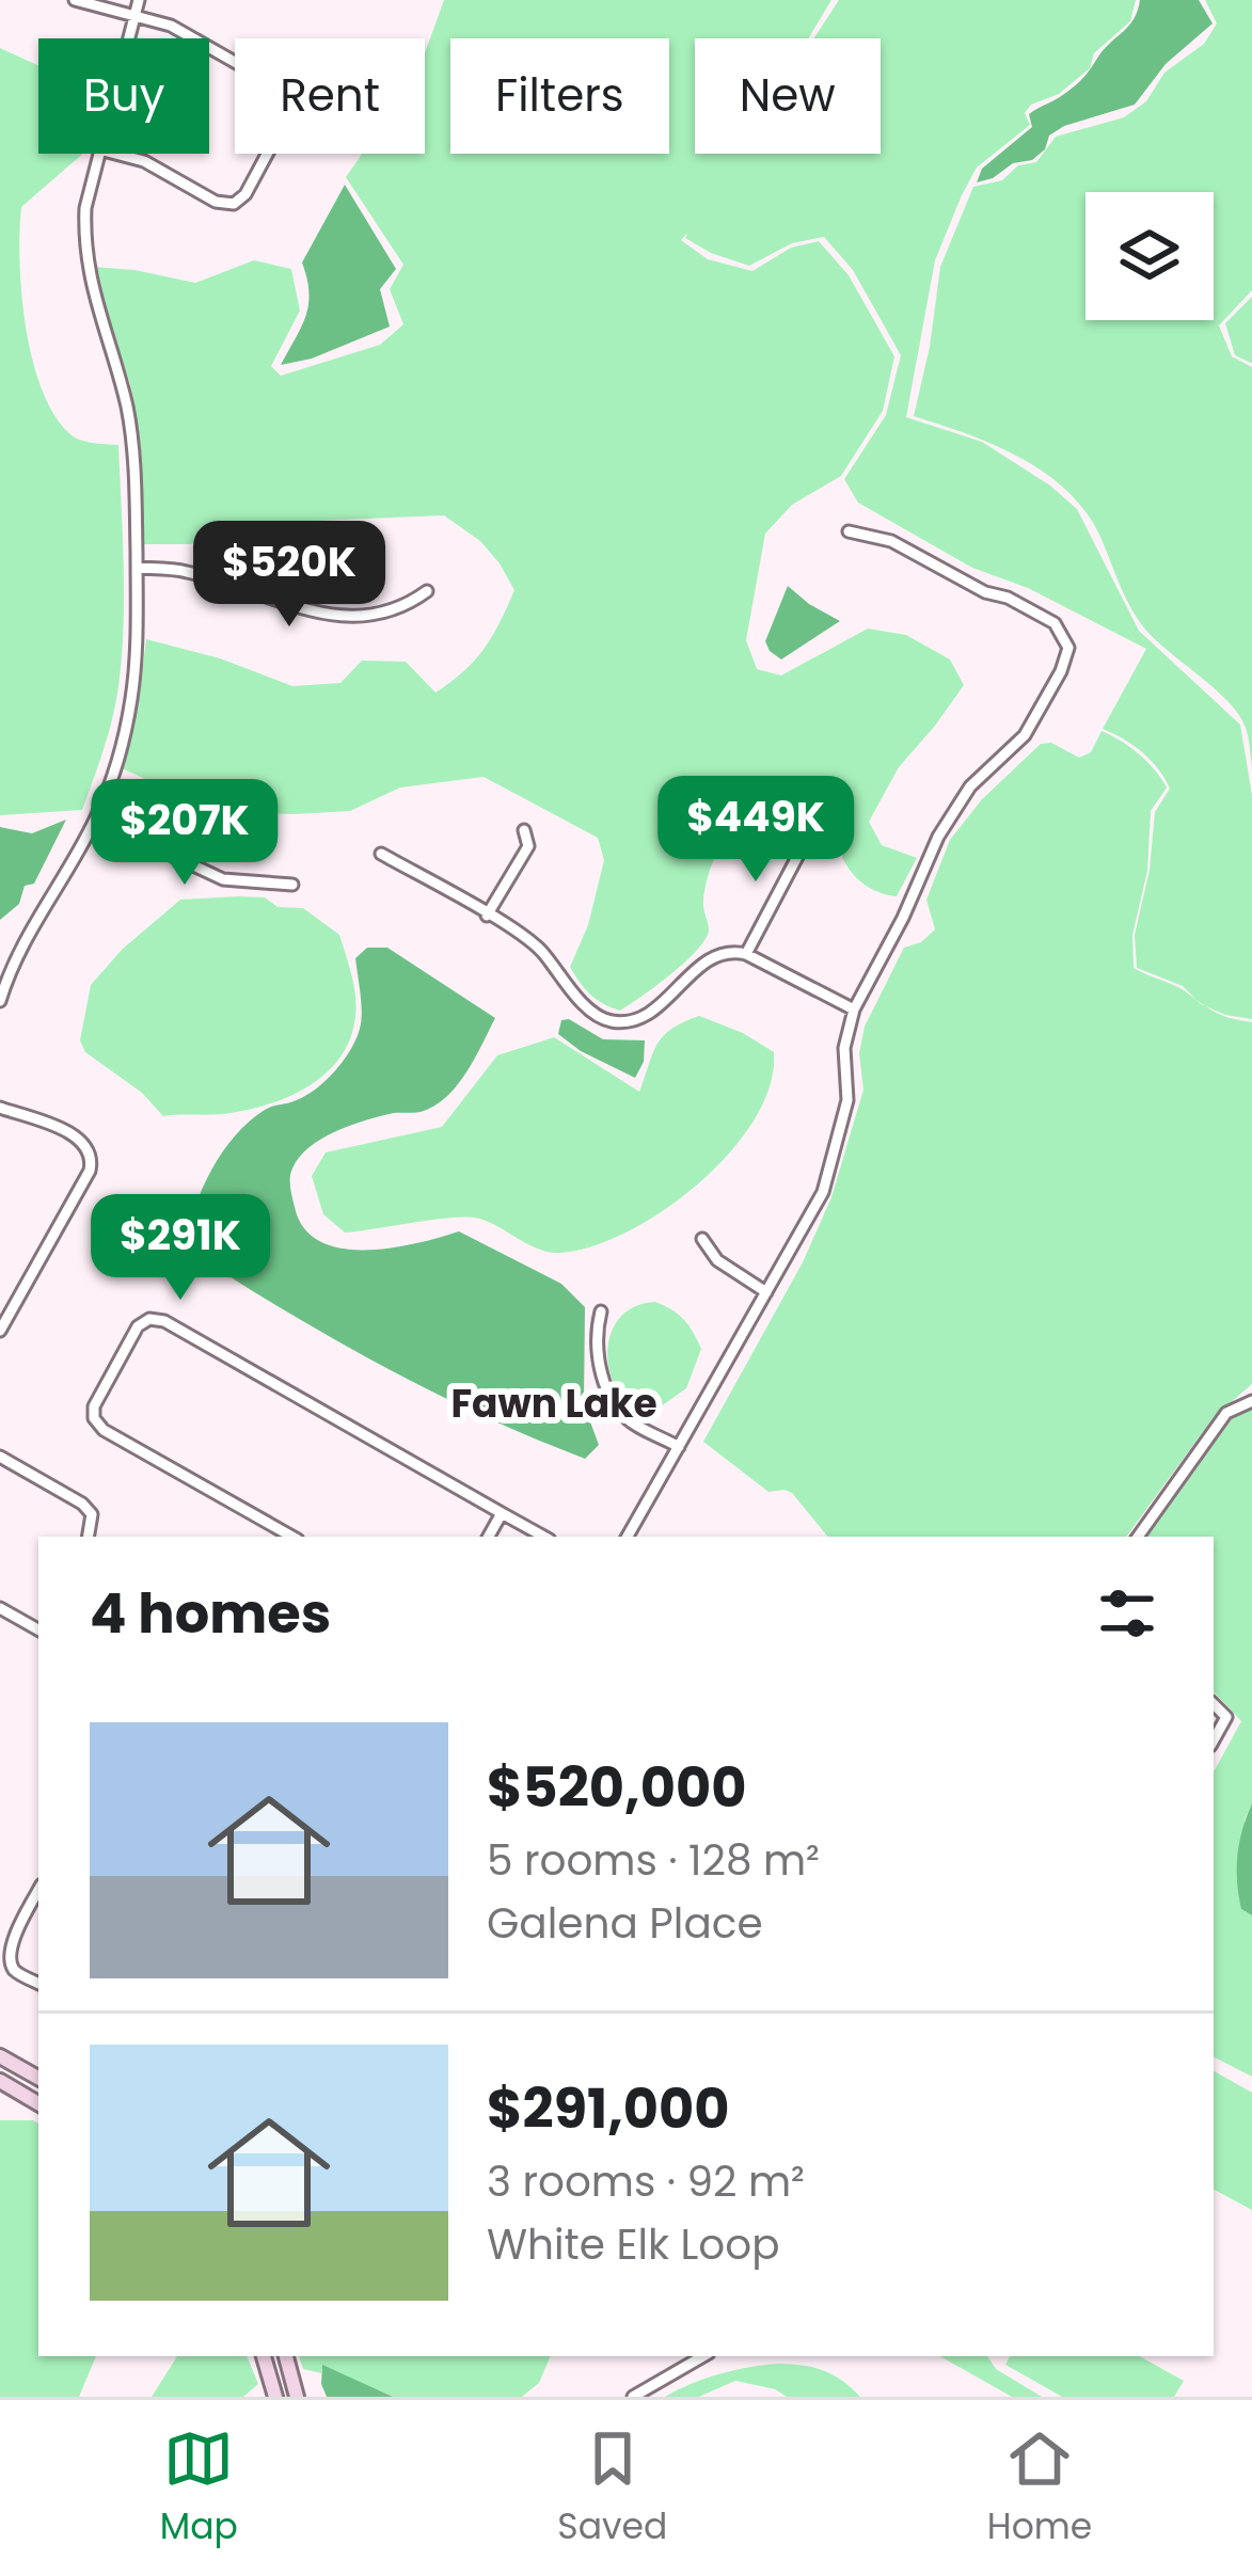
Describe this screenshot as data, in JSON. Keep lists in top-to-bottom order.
{
  "districts": ["Fawn Lake"],
  "page": {
    "chip": [
      "Buy",
      "Rent",
      "Filters",
      "New"
    ],
    "price": [
      "$520K",
      "$449K",
      "$207K",
      "$291K"
    ],
    "heading": "4 homes",
    "list": [
      {
        "name": "$520,000",
        "note": "5 rooms · 128 m² · Galena Place"
      },
      {
        "name": "$291,000",
        "note": "3 rooms · 92 m² · White Elk Loop"
      }
    ],
    "tabs": ["Map", "Saved", "Home"]
  }
}
